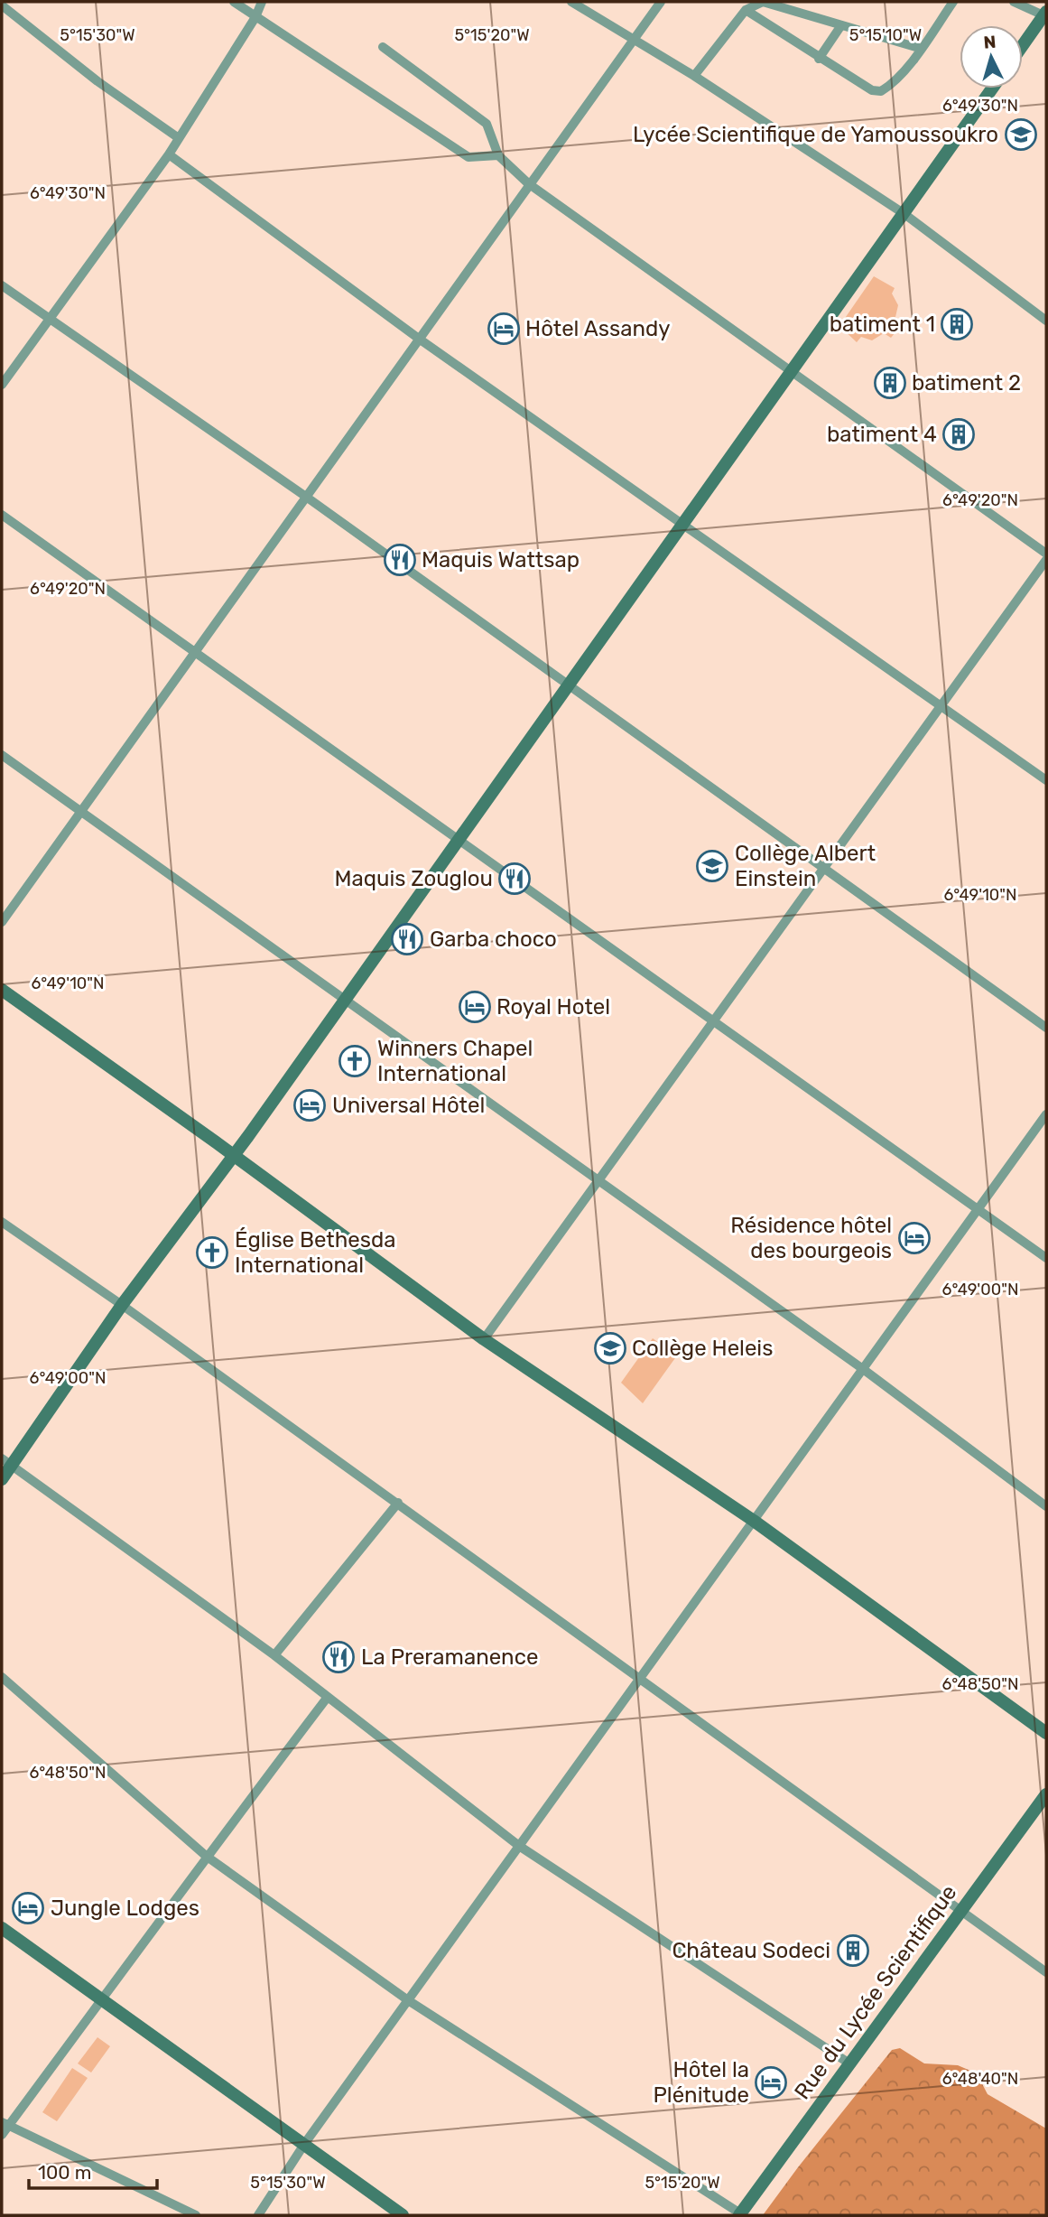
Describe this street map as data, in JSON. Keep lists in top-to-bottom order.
{
  "streets": {
    "street": ["Rue du Lycée Scientifique"]
  },
  "places": {
    "school or university": ["Lycée Scientifique de Yamoussoukro", "Collège Albert Einstein", "Collège Heleis"],
    "building": [
      "batiment 1",
      "batiment 2",
      "batiment 4",
      "Château Sodeci"
    ],
    "hotel": [
      "Hôtel Assandy",
      "Royal Hotel",
      "Universal Hôtel",
      "Résidence hôtel des bourgeois",
      "Jungle Lodges",
      "Hôtel la Plénitude"
    ],
    "restaurant": [
      "Maquis Wattsap",
      "Maquis Zouglou",
      "Garba choco",
      "La Preramanence"
    ],
    "church": ["Winners Chapel International", "Église Bethesda International"]
  },
  "scale_bar": "100 m",
  "north": "top",
  "coordinates": [
    "5°15'30\"W",
    "5°15'20\"W",
    "5°15'10\"W",
    "6°49'30\"N",
    "6°49'20\"N",
    "6°49'10\"N",
    "6°49'00\"N",
    "6°48'50\"N",
    "6°48'40\"N"
  ]
}
